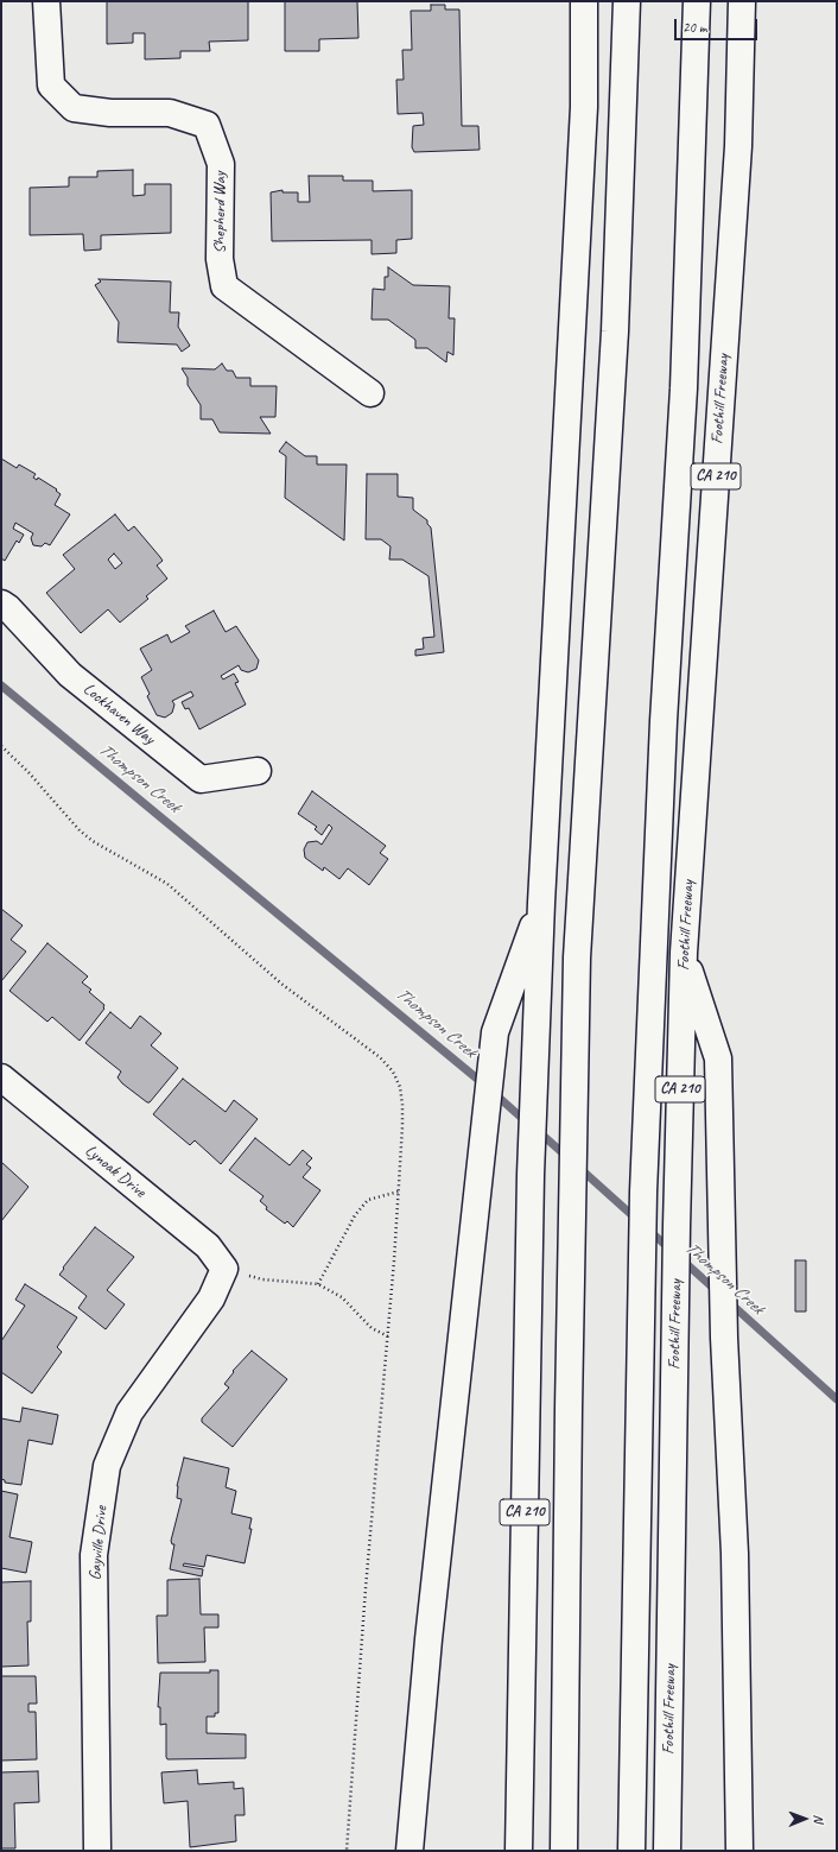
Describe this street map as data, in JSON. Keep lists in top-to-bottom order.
{
  "streets": {
    "main road": [
      "Shepherd Way",
      "Foothill Freeway",
      "CA 210",
      "Lockhaven Way",
      "Lynoak Drive",
      "Gayville Drive"
    ]
  },
  "crossings": [
    ["Lynoak Drive", "Gayville Drive"]
  ],
  "water": ["Thompson Creek"],
  "scale_bar": "20 m",
  "north": "right"
}
